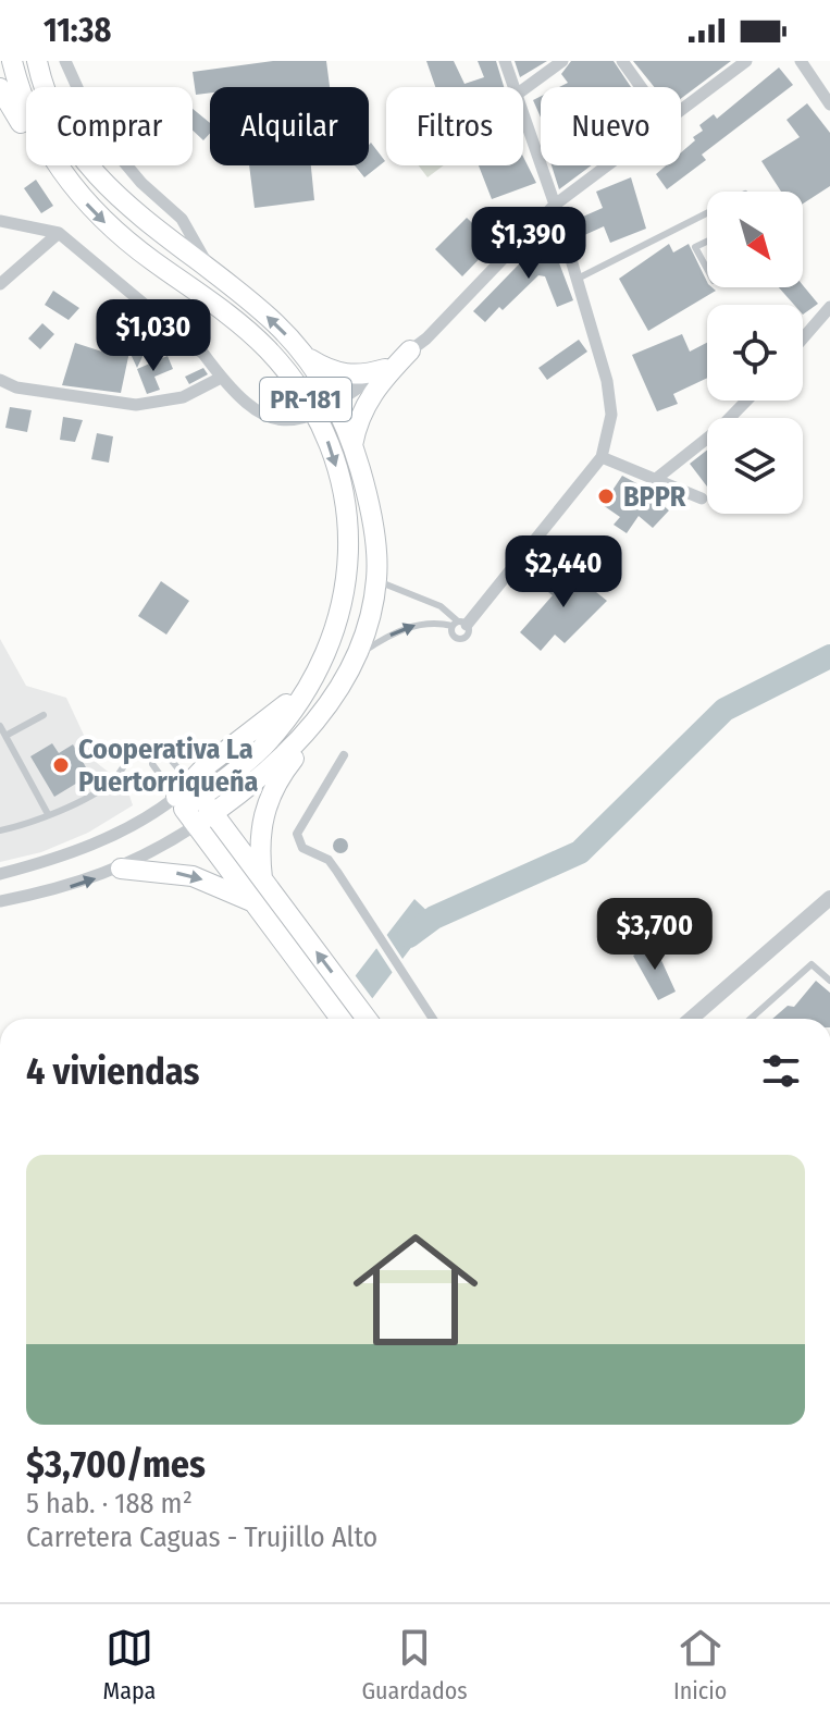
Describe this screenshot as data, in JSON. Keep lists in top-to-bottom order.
{
  "streets": {
    "main road": ["PR-181"]
  },
  "places": ["BPPR", "Cooperativa La Puertorriqueña"],
  "north": "bottom right",
  "page": {
    "status": "11:38",
    "chip": [
      "Comprar",
      "Alquilar",
      "Filtros",
      "Nuevo"
    ],
    "price": [
      "$1,390",
      "$1,030",
      "$2,440",
      "$3,700"
    ],
    "heading": "4 viviendas",
    "list": [
      {
        "name": "$3,700/mes",
        "note": "5 hab. · 188 m² · Carretera Caguas - Trujillo Alto"
      }
    ],
    "tabs": ["Mapa", "Guardados", "Inicio"]
  }
}
